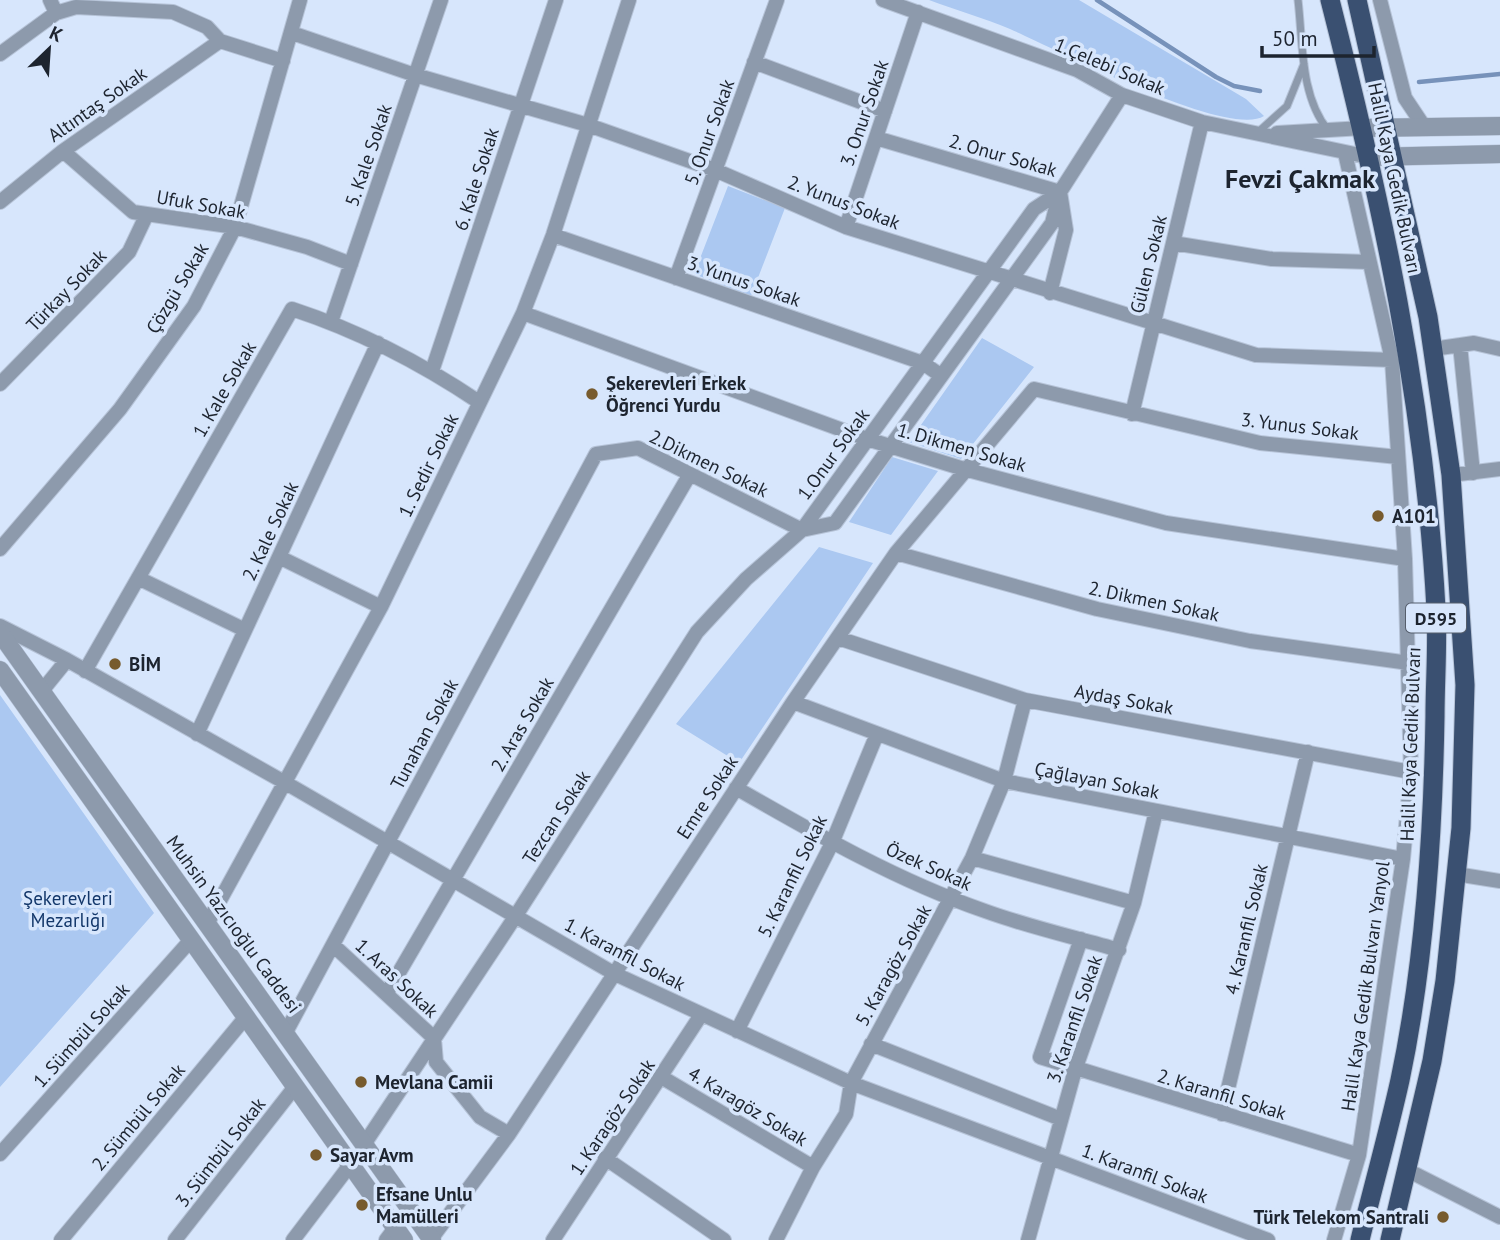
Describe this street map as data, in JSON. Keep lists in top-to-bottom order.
{
  "streets": {
    "highway": ["Halil Kaya Gedik Bulvarı", "D595"],
    "street": [
      "1.Çelebi Sokak",
      "Altıntaş Sokak",
      "3. Onur Sokak",
      "5. Onur Sokak",
      "5. Kale Sokak",
      "2. Onur Sokak",
      "6. Kale Sokak",
      "2. Yunus Sokak",
      "Ufuk Sokak",
      "Gülen Sokak",
      "3. Yunus Sokak",
      "Çözgü Sokak",
      "Türkay Sokak",
      "1. Kale Sokak",
      "1. Dikmen Sokak",
      "1.Onur Sokak",
      "2.Dikmen Sokak",
      "1. Sedir Sokak",
      "2. Kale Sokak",
      "2. Dikmen Sokak",
      "Aydaş Sokak",
      "2. Aras Sokak",
      "Tunahan Sokak",
      "Çağlayan Sokak",
      "Emre Sokak",
      "Tezcan Sokak",
      "Özek Sokak",
      "5. Karanfil Sokak",
      "Muhsin Yazıcıoğlu Caddesi",
      "4. Karanfil Sokak",
      "1. Karanfil Sokak",
      "5. Karagöz Sokak",
      "1. Aras Sokak",
      "Halil Kaya Gedik Bulvarı Yanyol",
      "3. Karanfil Sokak",
      "1. Sümbül Sokak",
      "2. Karanfil Sokak",
      "4. Karagöz Sokak",
      "2. Sümbül Sokak",
      "1. Karagöz Sokak",
      "3. Sümbül Sokak"
    ]
  },
  "crossings": [
    ["1.Çelebi Sokak", "3. Onur Sokak"],
    ["1.Çelebi Sokak", "Halil Kaya Gedik Bulvarı"],
    ["1.Çelebi Sokak", "Gülen Sokak"],
    ["1.Çelebi Sokak", "1.Onur Sokak"],
    ["1.Çelebi Sokak", "Halil Kaya Gedik Bulvarı Yanyol"],
    ["Altıntaş Sokak", "Ufuk Sokak"],
    ["3. Onur Sokak", "2. Onur Sokak"],
    ["3. Onur Sokak", "2. Yunus Sokak"],
    ["5. Onur Sokak", "2. Yunus Sokak"],
    ["5. Onur Sokak", "3. Yunus Sokak"],
    ["5. Kale Sokak", "2. Yunus Sokak"],
    ["5. Kale Sokak", "Ufuk Sokak"],
    ["5. Kale Sokak", "1. Kale Sokak"],
    ["2. Onur Sokak", "2. Yunus Sokak"],
    ["2. Onur Sokak", "1.Onur Sokak"],
    ["6. Kale Sokak", "2. Yunus Sokak"],
    ["6. Kale Sokak", "1. Kale Sokak"],
    ["2. Yunus Sokak", "Gülen Sokak"],
    ["2. Yunus Sokak", "Çözgü Sokak"],
    ["2. Yunus Sokak", "1.Onur Sokak"],
    ["2. Yunus Sokak", "1. Sedir Sokak"],
    ["2. Yunus Sokak", "Halil Kaya Gedik Bulvarı Yanyol"],
    ["Ufuk Sokak", "Çözgü Sokak"],
    ["Ufuk Sokak", "Türkay Sokak"],
    ["Gülen Sokak", "3. Yunus Sokak"],
    ["3. Yunus Sokak", "1.Onur Sokak"],
    ["3. Yunus Sokak", "1. Sedir Sokak"],
    ["3. Yunus Sokak", "Emre Sokak"],
    ["3. Yunus Sokak", "Halil Kaya Gedik Bulvarı Yanyol"],
    ["1. Kale Sokak", "1. Sedir Sokak"],
    ["1. Kale Sokak", "2. Kale Sokak"],
    ["1. Kale Sokak", "1. Karanfil Sokak"],
    ["1. Dikmen Sokak", "1.Onur Sokak"],
    ["1. Dikmen Sokak", "1. Sedir Sokak"],
    ["1. Dikmen Sokak", "Emre Sokak"],
    ["1. Dikmen Sokak", "Halil Kaya Gedik Bulvarı Yanyol"],
    ["1.Onur Sokak", "2.Dikmen Sokak"],
    ["1.Onur Sokak", "Tezcan Sokak"],
    ["2.Dikmen Sokak", "2. Aras Sokak"],
    ["2.Dikmen Sokak", "Tunahan Sokak"],
    ["2.Dikmen Sokak", "Tezcan Sokak"],
    ["1. Sedir Sokak", "Muhsin Yazıcıoğlu Caddesi"],
    ["1. Sedir Sokak", "1. Karanfil Sokak"],
    ["2. Kale Sokak", "1. Karanfil Sokak"],
    ["2. Dikmen Sokak", "Emre Sokak"],
    ["2. Dikmen Sokak", "Halil Kaya Gedik Bulvarı Yanyol"],
    ["Aydaş Sokak", "Emre Sokak"],
    ["Aydaş Sokak", "4. Karanfil Sokak"],
    ["Aydaş Sokak", "5. Karagöz Sokak"],
    ["Aydaş Sokak", "Halil Kaya Gedik Bulvarı Yanyol"],
    ["2. Aras Sokak", "1. Karanfil Sokak"],
    ["2. Aras Sokak", "1. Aras Sokak"],
    ["Tunahan Sokak", "Muhsin Yazıcıoğlu Caddesi"],
    ["Tunahan Sokak", "1. Karanfil Sokak"],
    ["Tunahan Sokak", "1. Aras Sokak"],
    ["Çağlayan Sokak", "Emre Sokak"],
    ["Çağlayan Sokak", "5. Karanfil Sokak"],
    ["Çağlayan Sokak", "4. Karanfil Sokak"],
    ["Çağlayan Sokak", "5. Karagöz Sokak"],
    ["Çağlayan Sokak", "Halil Kaya Gedik Bulvarı Yanyol"],
    ["Çağlayan Sokak", "3. Karanfil Sokak"],
    ["Emre Sokak", "Özek Sokak"],
    ["Emre Sokak", "Muhsin Yazıcıoğlu Caddesi"],
    ["Emre Sokak", "1. Karanfil Sokak"],
    ["Emre Sokak", "1. Aras Sokak"],
    ["Tezcan Sokak", "Muhsin Yazıcıoğlu Caddesi"],
    ["Tezcan Sokak", "1. Karanfil Sokak"],
    ["Tezcan Sokak", "1. Aras Sokak"],
    ["Özek Sokak", "5. Karanfil Sokak"],
    ["Özek Sokak", "5. Karagöz Sokak"],
    ["Özek Sokak", "3. Karanfil Sokak"],
    ["Özek Sokak", "2. Karanfil Sokak"],
    ["5. Karanfil Sokak", "1. Karanfil Sokak"],
    ["4. Karanfil Sokak", "2. Karanfil Sokak"],
    ["1. Karanfil Sokak", "5. Karagöz Sokak"],
    ["1. Karanfil Sokak", "3. Karanfil Sokak"],
    ["1. Karanfil Sokak", "1. Karagöz Sokak"],
    ["5. Karagöz Sokak", "4. Karagöz Sokak"],
    ["Halil Kaya Gedik Bulvarı Yanyol", "2. Karanfil Sokak"],
    ["3. Karanfil Sokak", "2. Karanfil Sokak"],
    ["4. Karagöz Sokak", "1. Karagöz Sokak"]
  ],
  "districts": ["Fevzi Çakmak"],
  "parks": ["Şekerevleri Mezarlığı"],
  "places": [
    "Şekerevleri Erkek Öğrenci Yurdu",
    "A101",
    "BİM",
    "Mevlana Camii",
    "Sayar Avm",
    "Efsane Unlu Mamülleri",
    "Türk Telekom Santrali"
  ],
  "scale_bar": "50 m",
  "north": "top right"
}
